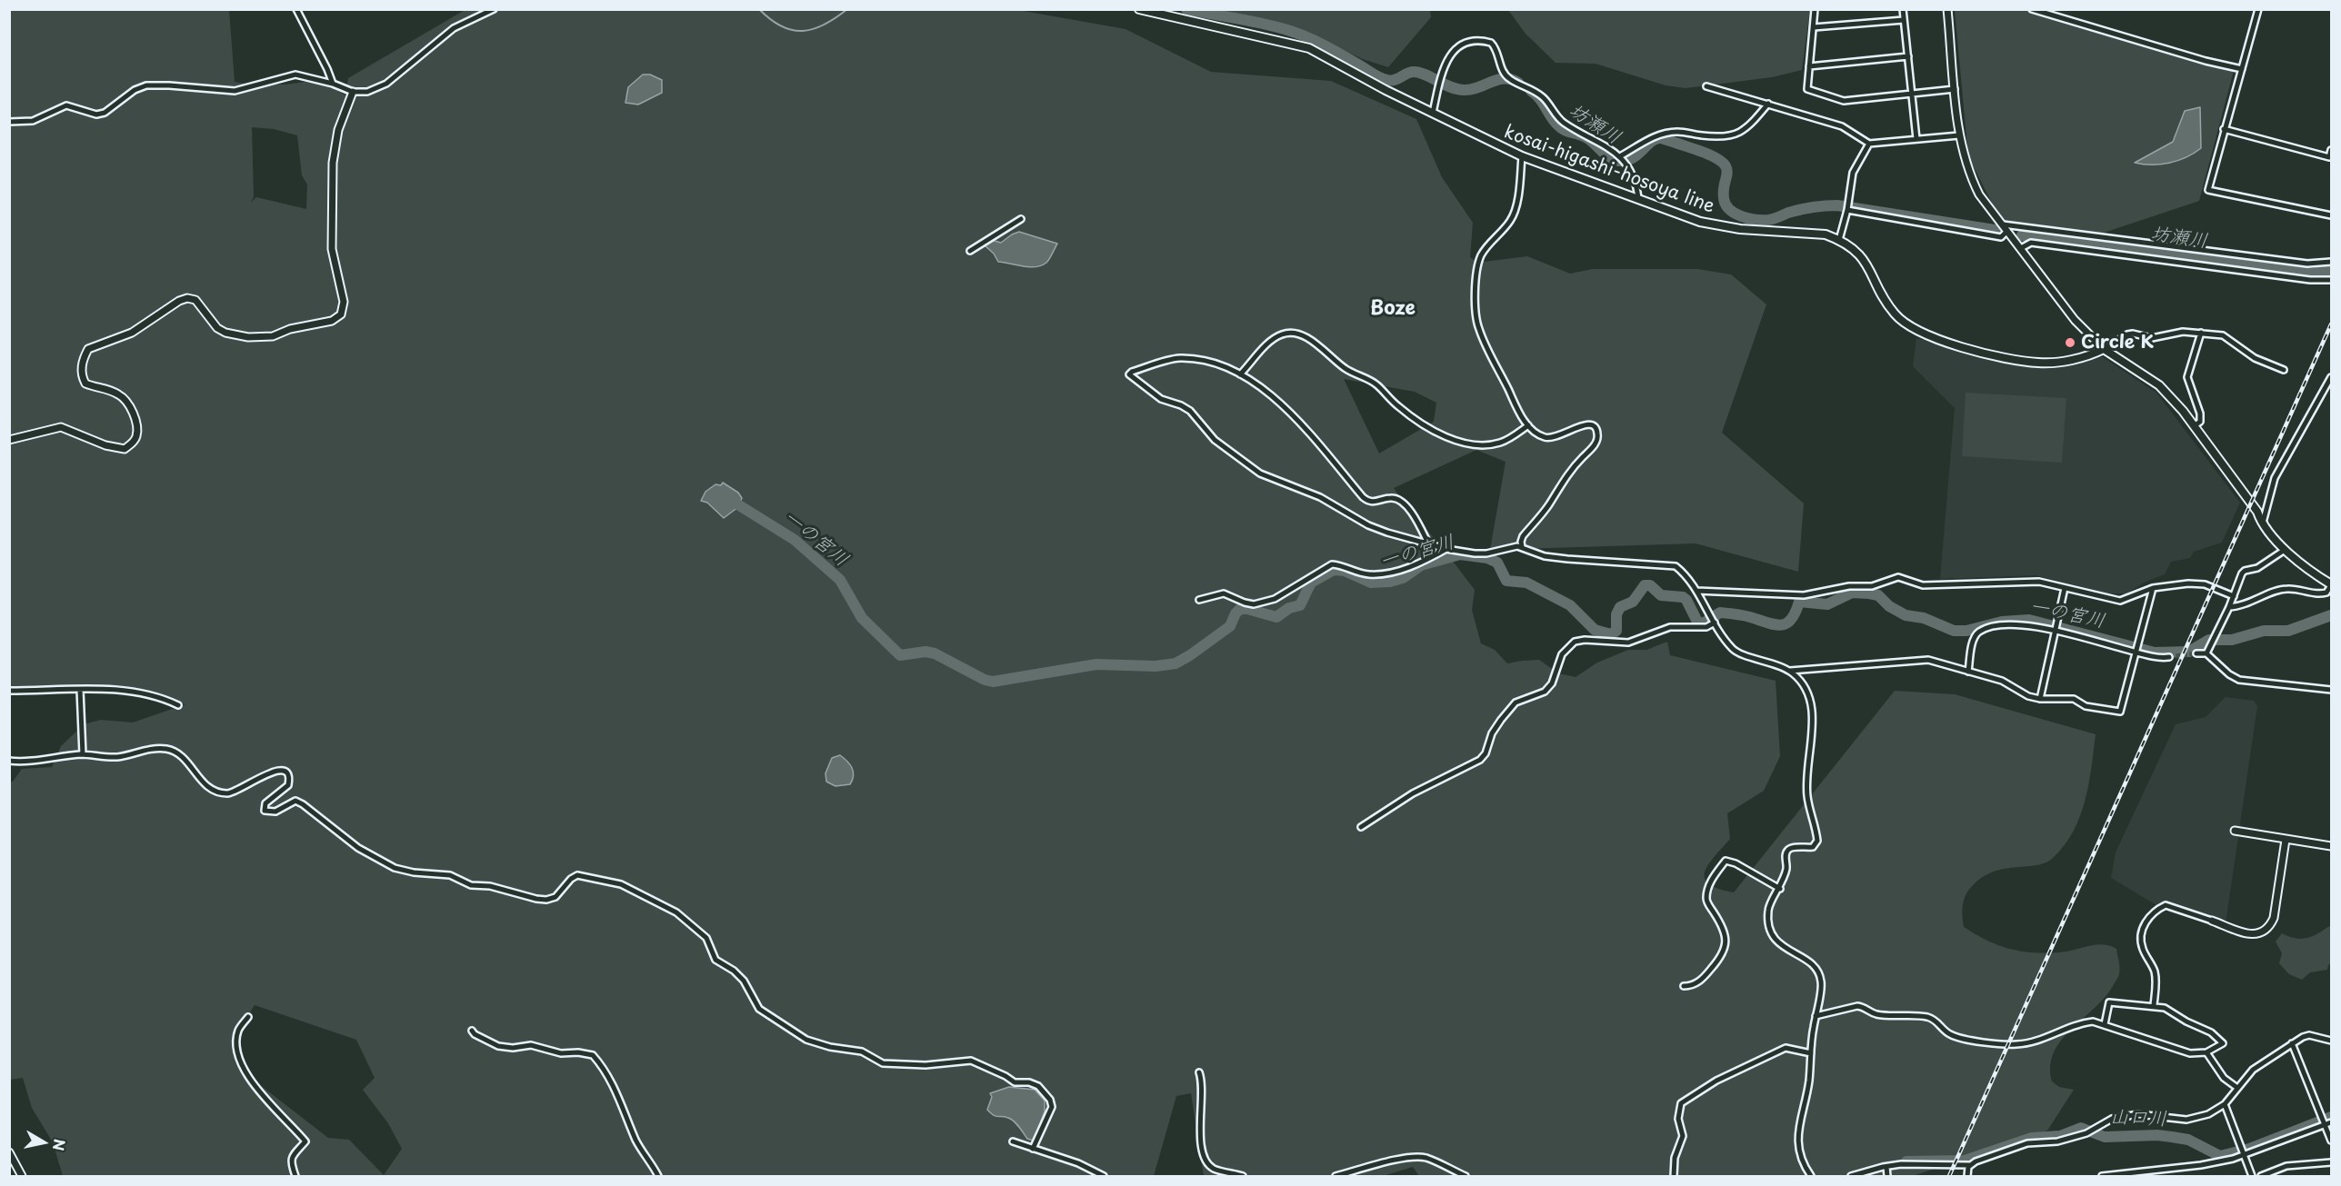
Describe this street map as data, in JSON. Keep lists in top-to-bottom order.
{
  "streets": {
    "main road": ["kosai-higashi-hosoya line"]
  },
  "districts": ["Boze"],
  "water": ["坊瀬川", "一の宮川", "山口川"],
  "places": ["Circle K"],
  "north": "right"
}
